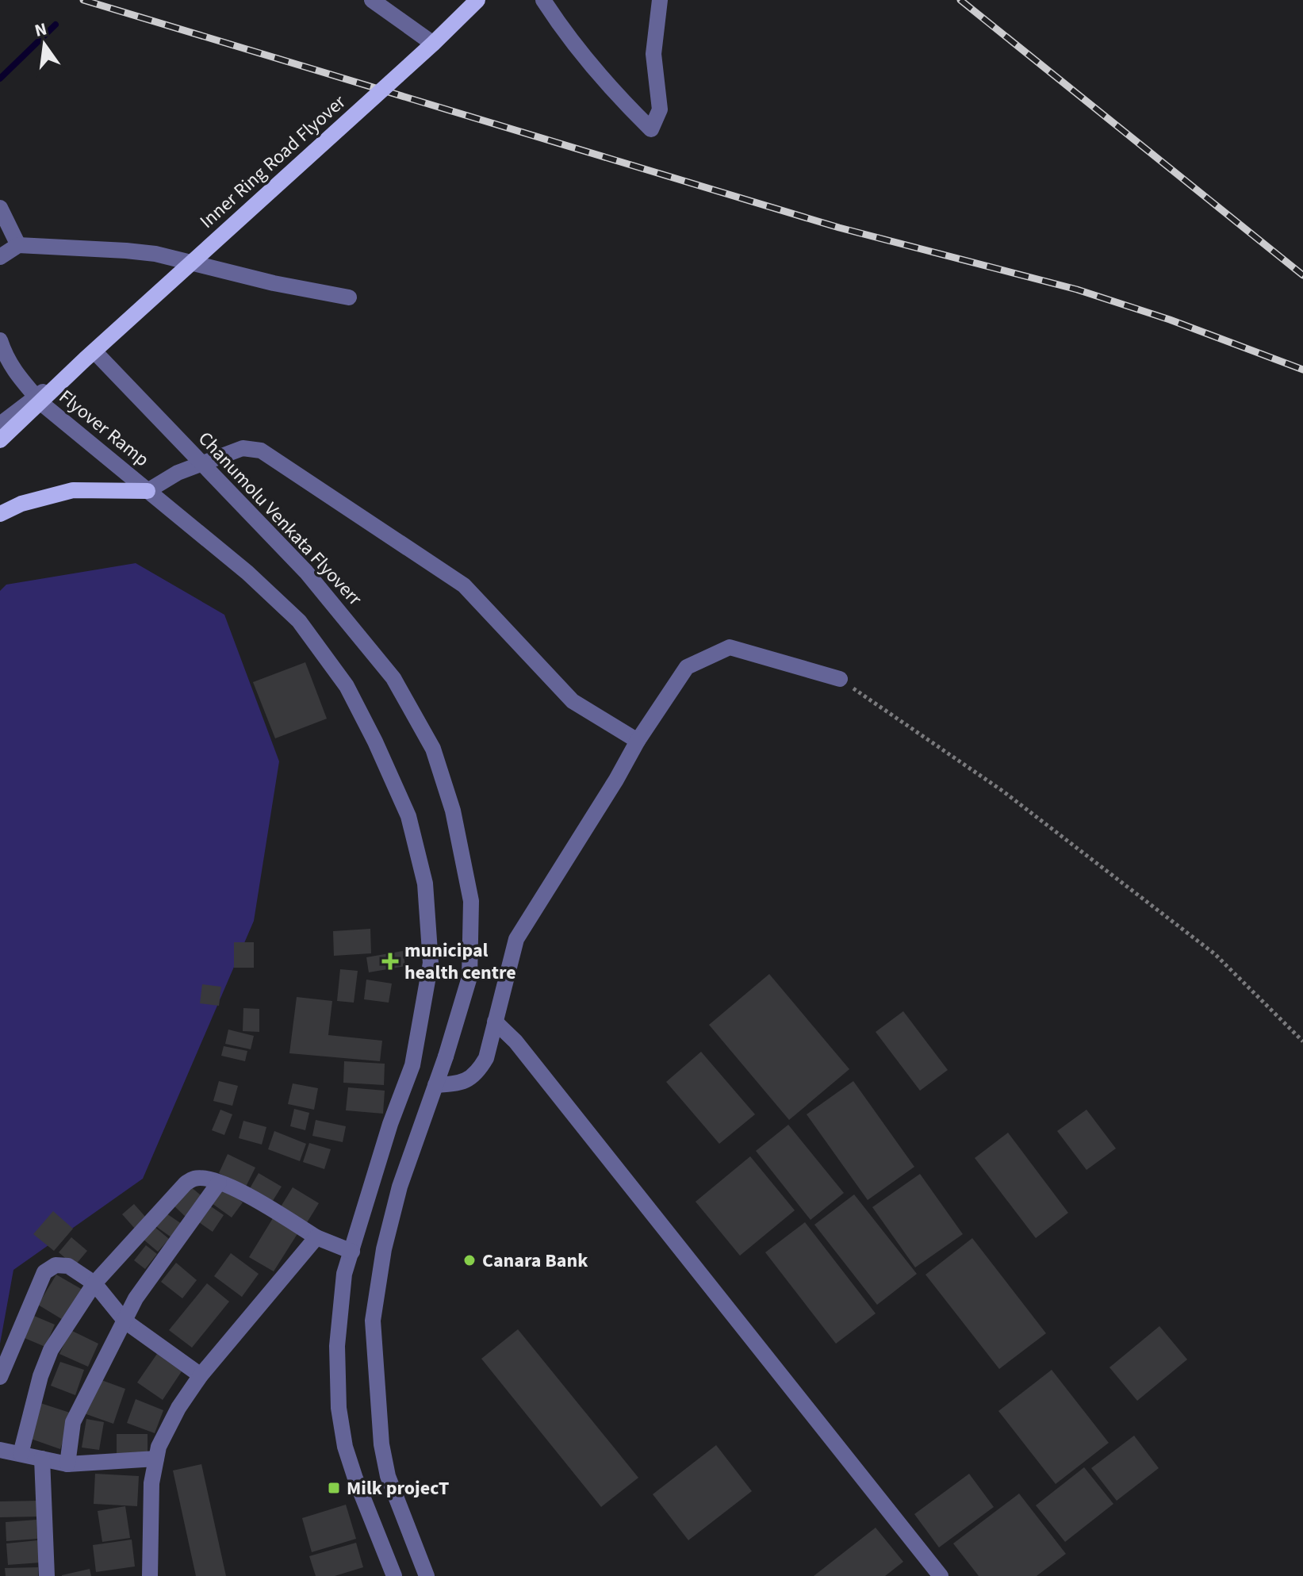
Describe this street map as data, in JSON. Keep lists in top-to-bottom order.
{
  "streets": {
    "main road": ["Inner Ring Road Flyover"],
    "street": ["Flyover Ramp", "Chanumolu Venkata Flyoverr"]
  },
  "crossings": [
    ["Inner Ring Road Flyover", "Flyover Ramp"],
    ["Inner Ring Road Flyover", "Chanumolu Venkata Flyoverr"],
    ["Flyover Ramp", "Chanumolu Venkata Flyoverr"]
  ],
  "places": {
    "health": ["municipal health centre"],
    "other": ["Canara Bank"],
    "transit": ["Milk projecT"]
  },
  "north": "top"
}
